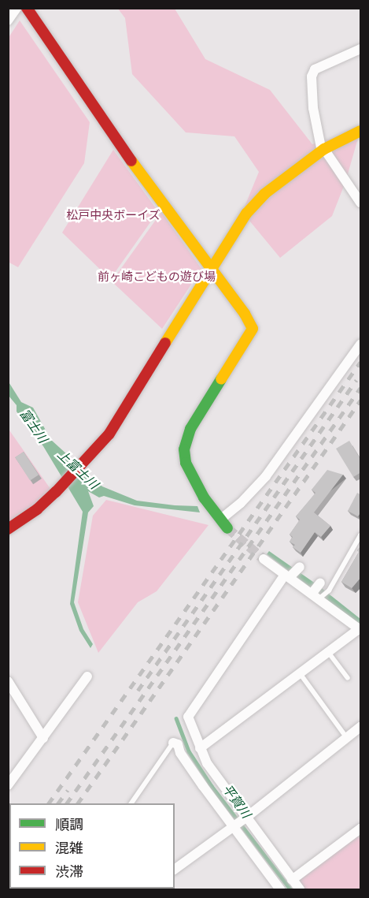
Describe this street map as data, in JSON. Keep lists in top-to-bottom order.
{
  "water": ["富士川", "上富士川", "平賀川"],
  "parks": ["松戸中央ボーイズ", "前ヶ崎こどもの遊び場"],
  "legend": ["順調", "混雑", "渋滞"]
}
